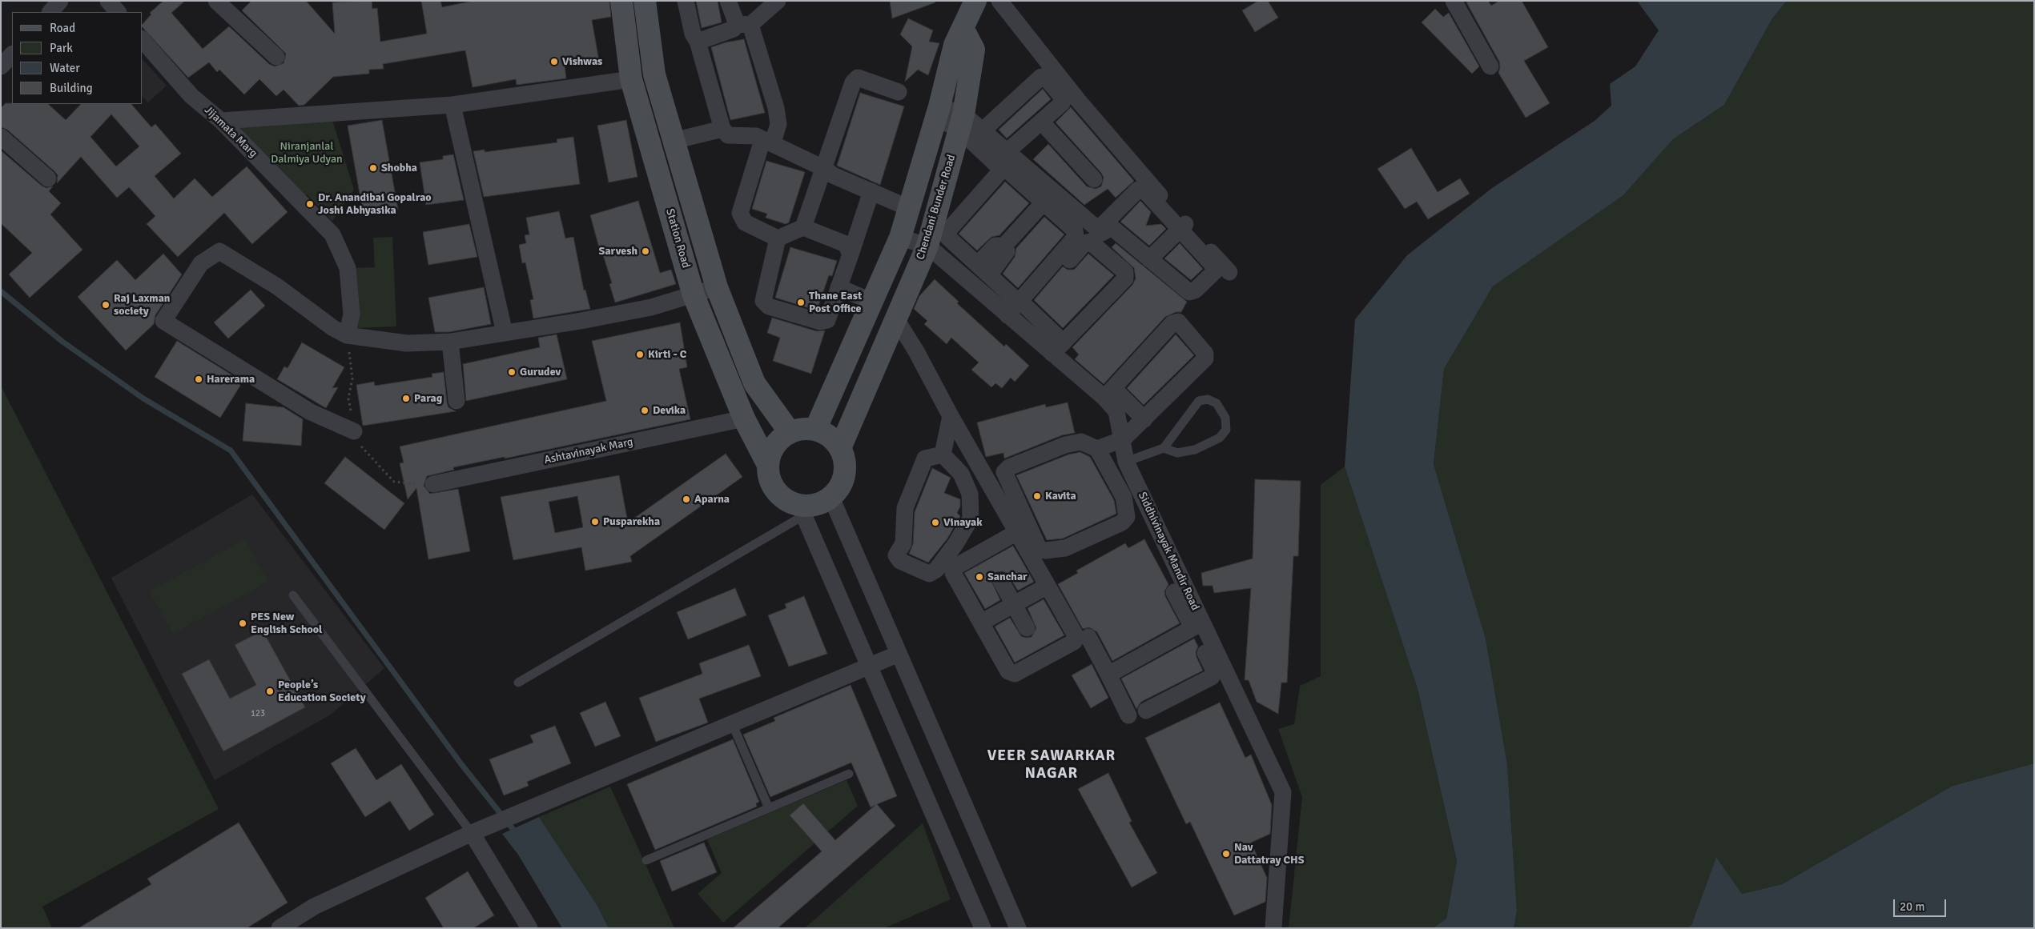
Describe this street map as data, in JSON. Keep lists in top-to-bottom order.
{
  "streets": {
    "main road": ["Chendani Bunder Road", "Station Road"],
    "street": ["Jijamata Marg", "Ashtavinayak Marg", "Siddhivinayak Mandir Road"]
  },
  "crossings": [
    ["Chendani Bunder Road", "Station Road"],
    ["Chendani Bunder Road", "Siddhivinayak Mandir Road"],
    ["Station Road", "Ashtavinayak Marg"]
  ],
  "districts": ["VEER SAWARKAR NAGAR"],
  "parks": ["Niranjanlal Dalmiya Udyan"],
  "places": [
    "Vishwas",
    "Shobha",
    "Dr. Anandibai Gopalrao Joshi Abhyasika",
    "Sarvesh",
    "Thane East Post Office",
    "Raj Laxman society",
    "Kirti - C",
    "Gurudev",
    "Harerama",
    "Parag",
    "Devika",
    "Kavita",
    "Aparna",
    "Pusparekha",
    "Vinayak",
    "Sanchar",
    "PES New English School",
    "People’s Education Society",
    "Nav Dattatray CHS"
  ],
  "house_numbers": ["123"],
  "legend": [
    "Road",
    "Park",
    "Water",
    "Building"
  ],
  "scale_bar": "20 m"
}
